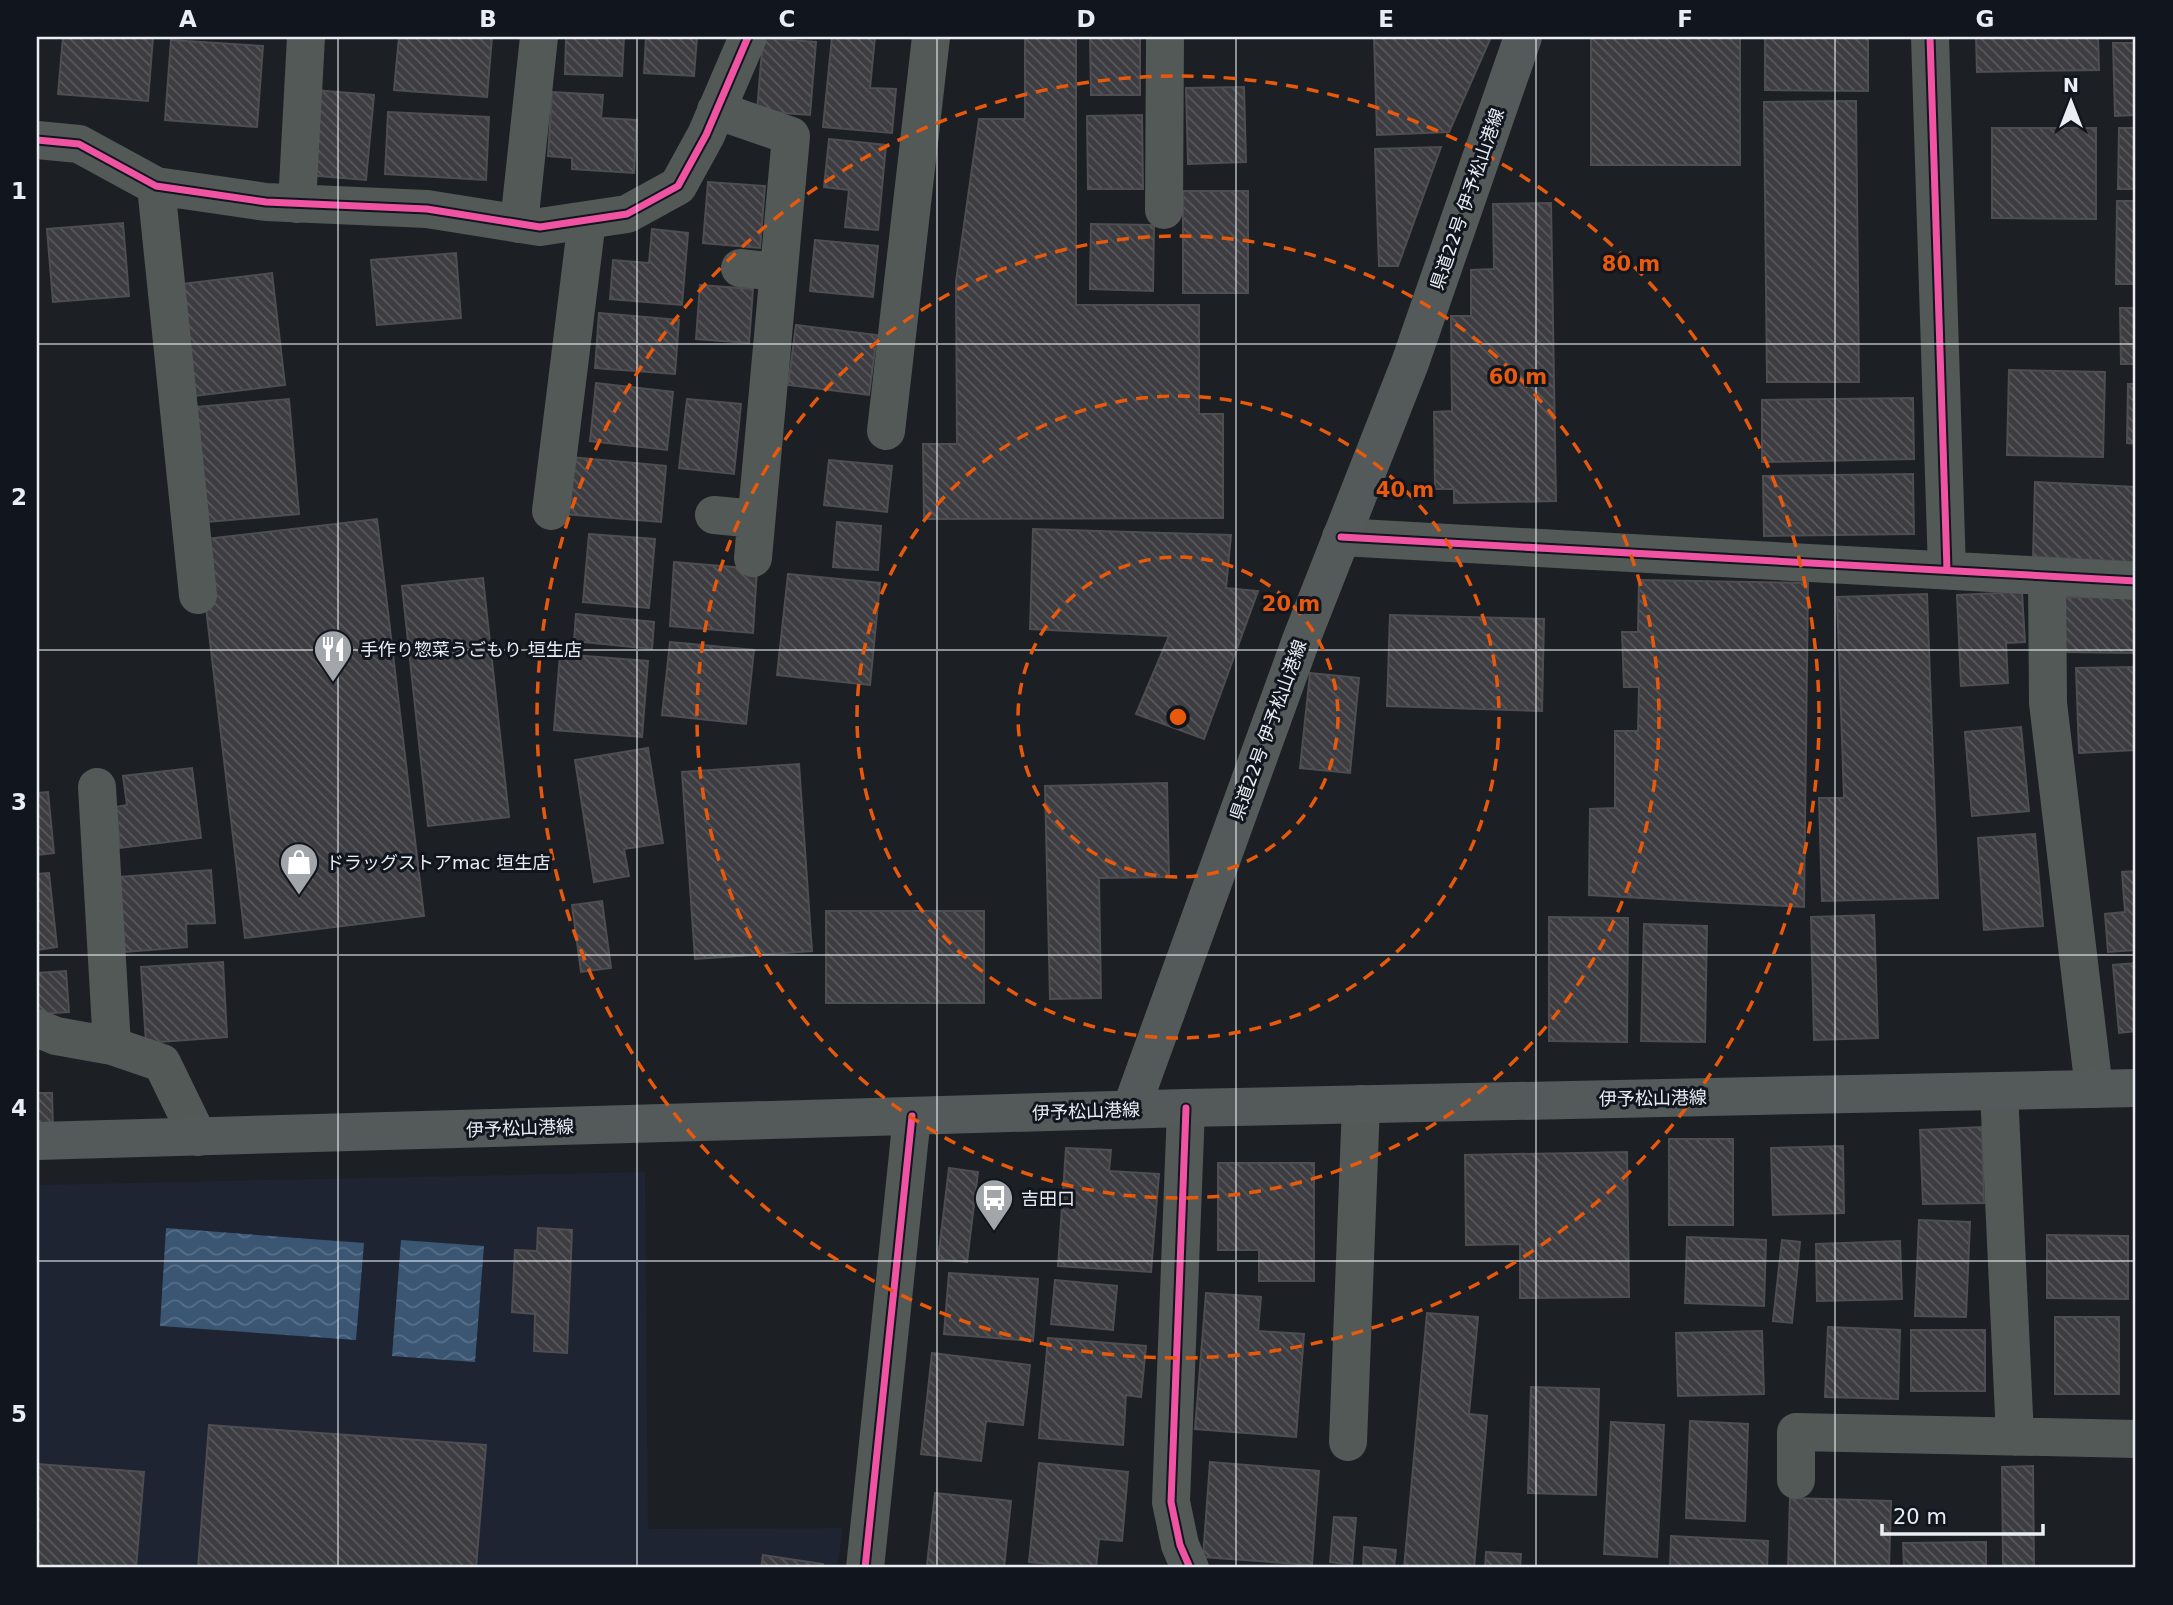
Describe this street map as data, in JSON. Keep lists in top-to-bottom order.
{
  "streets": {
    "main road": ["県道22号 伊予松山港線", "伊予松山港線"]
  },
  "crossings": [
    ["県道22号 伊予松山港線", "伊予松山港線"]
  ],
  "places": {
    "restaurant": ["手作り惣菜うごもり 垣生店"],
    "shop": ["ドラッグストアmac 垣生店"],
    "bus stop": ["吉田口"]
  },
  "scale_bar": "20 m",
  "north": "top",
  "grid": {
    "columns": [
      "A",
      "B",
      "C",
      "D",
      "E",
      "F",
      "G"
    ],
    "rows": [
      "1",
      "2",
      "3",
      "4",
      "5"
    ]
  },
  "rings": [
    "80 m",
    "60 m",
    "40 m",
    "20 m"
  ]
}
